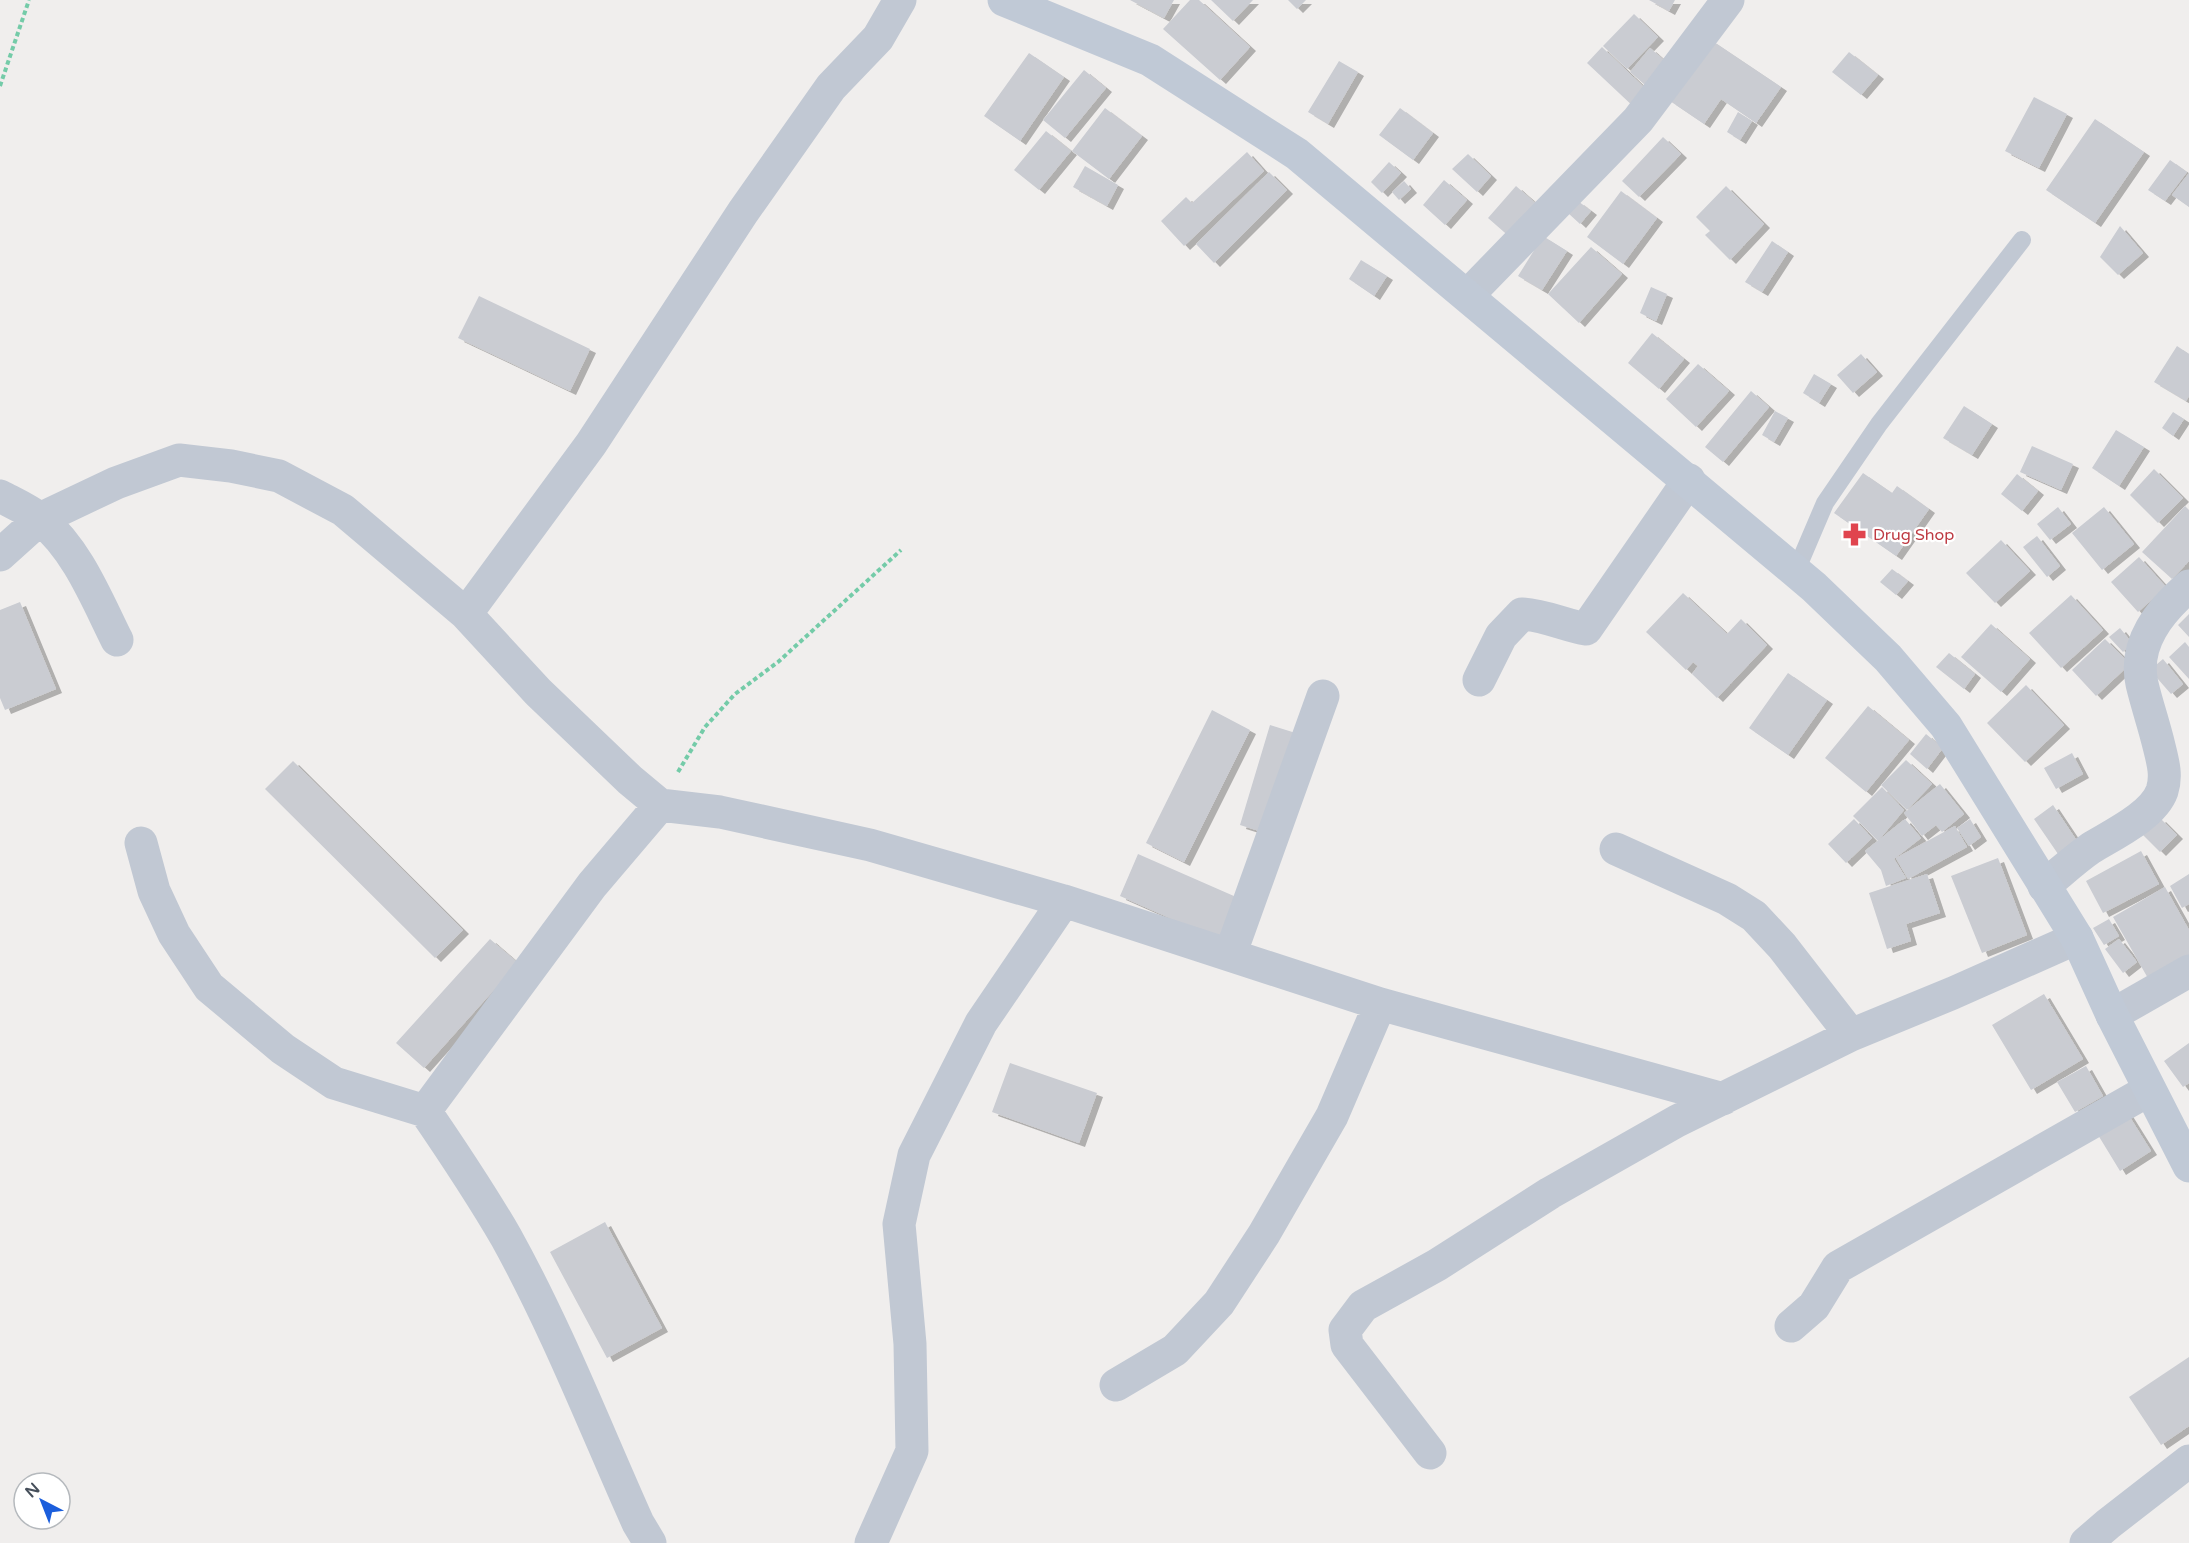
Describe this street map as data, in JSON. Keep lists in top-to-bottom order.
{
  "places": {
    "pharmacy": ["Drug Shop"]
  },
  "north": "top left"
}
